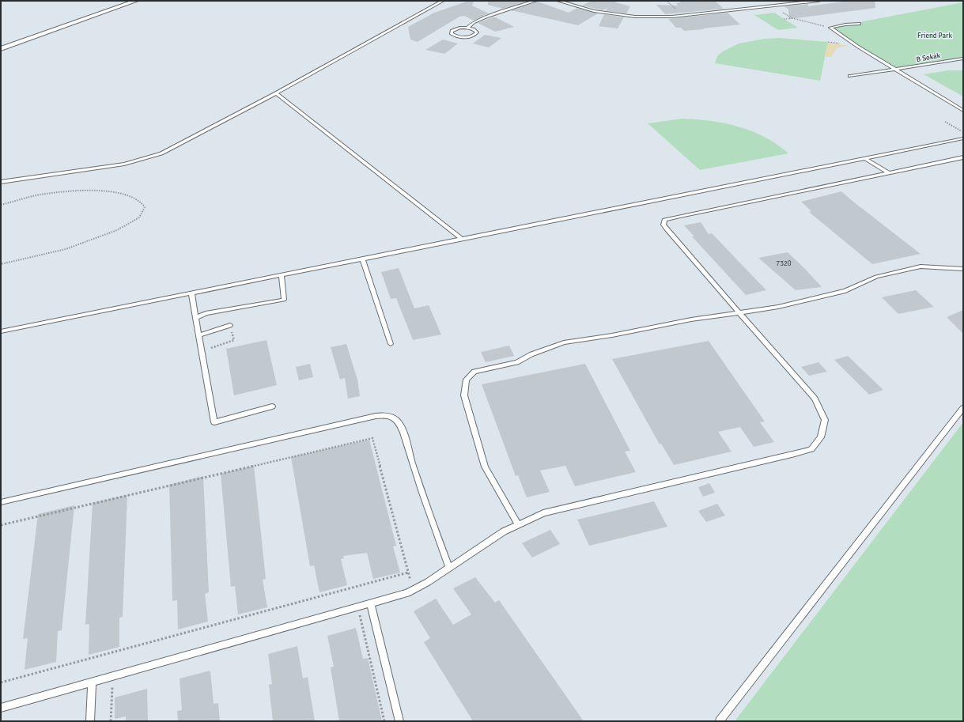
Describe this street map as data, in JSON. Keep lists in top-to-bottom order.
{
  "streets": {
    "lane": ["B Sokak"]
  },
  "parks": ["Friend Park"],
  "house_numbers": ["7320"]
}
